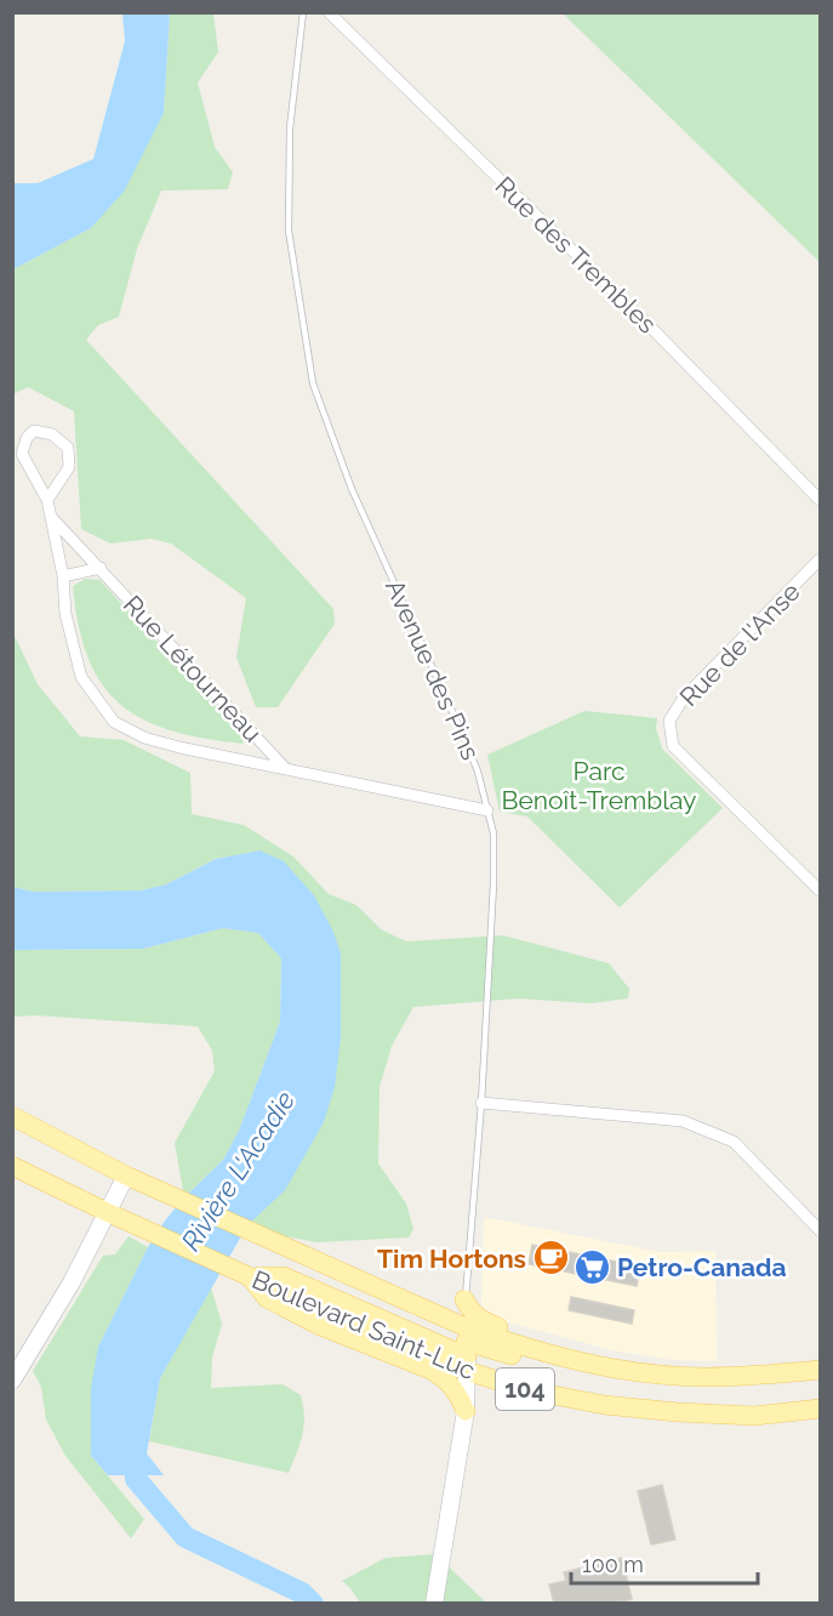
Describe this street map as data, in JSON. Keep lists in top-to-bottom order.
{
  "streets": {
    "main road": ["Boulevard Saint-Luc", "104"],
    "street": ["Rue des Trembles", "Rue de l'Anse", "Rue Létourneau"],
    "lane": ["Avenue des Pins"]
  },
  "crossings": [
    ["Rue Létourneau", "Avenue des Pins"],
    ["Avenue des Pins", "Boulevard Saint-Luc"]
  ],
  "water": ["Rivière L'Acadie"],
  "parks": ["Parc Benoît-Tremblay"],
  "places": {
    "cafe": ["Tim Hortons"],
    "supermarket": ["Petro-Canada"]
  },
  "scale_bar": "100 m"
}
